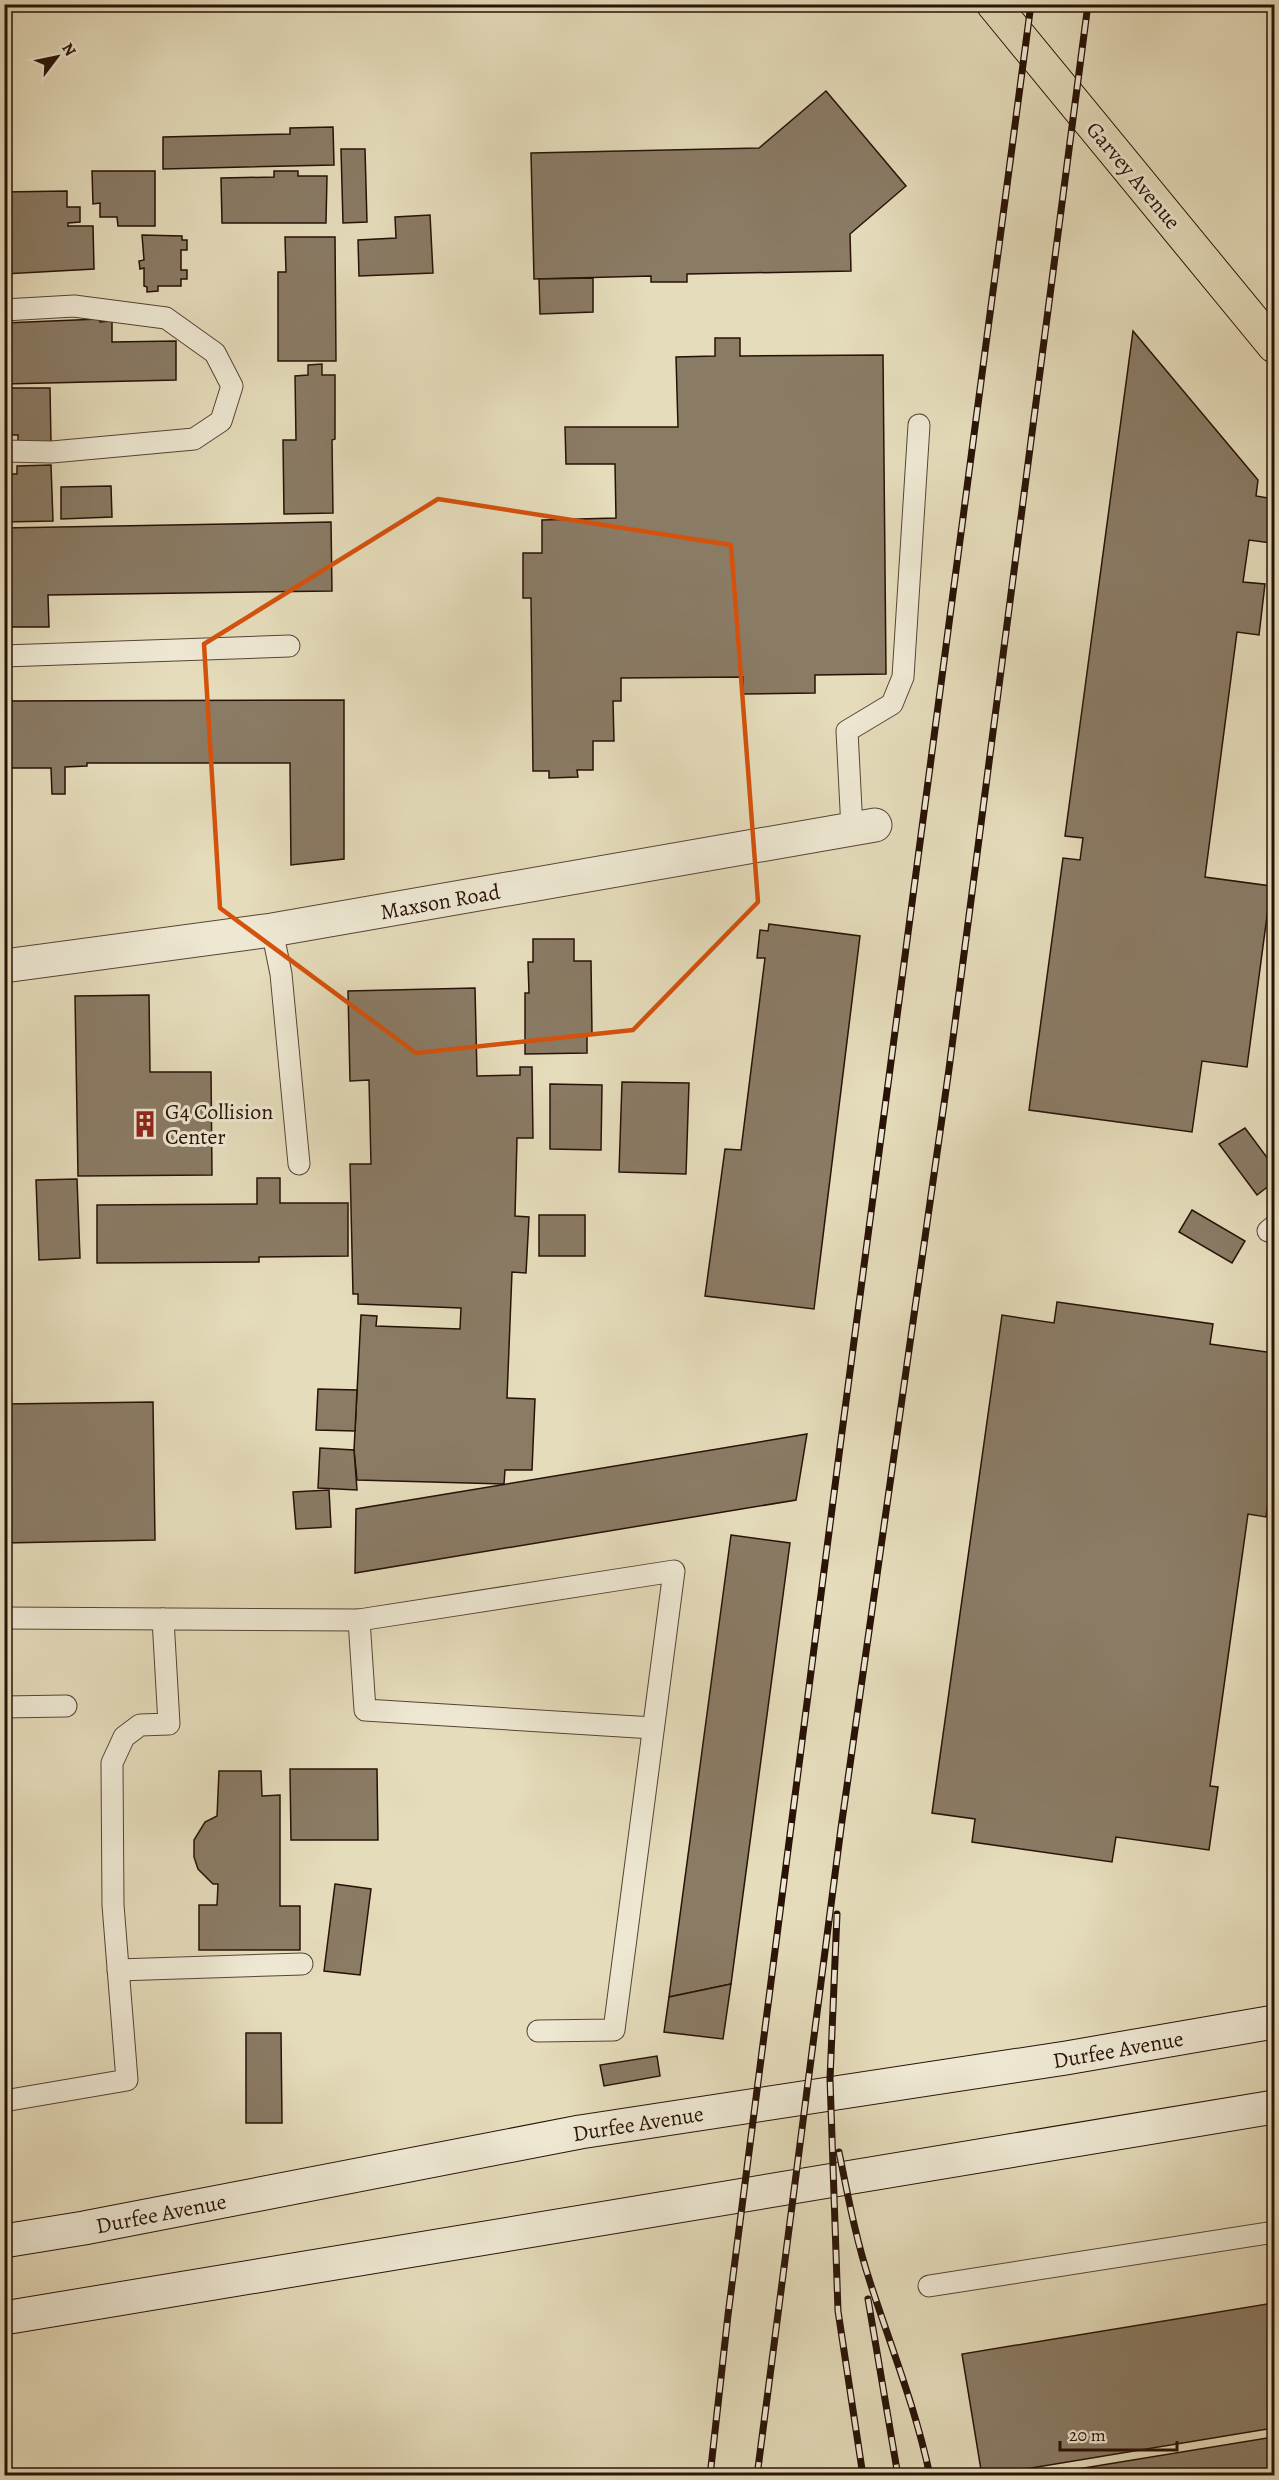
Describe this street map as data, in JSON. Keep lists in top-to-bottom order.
{
  "streets": {
    "main road": ["Garvey Avenue", "Maxson Road", "Durfee Avenue"]
  },
  "places": {
    "building": ["G4 Collision Center"]
  },
  "scale_bar": "20 m",
  "north": "top right"
}
